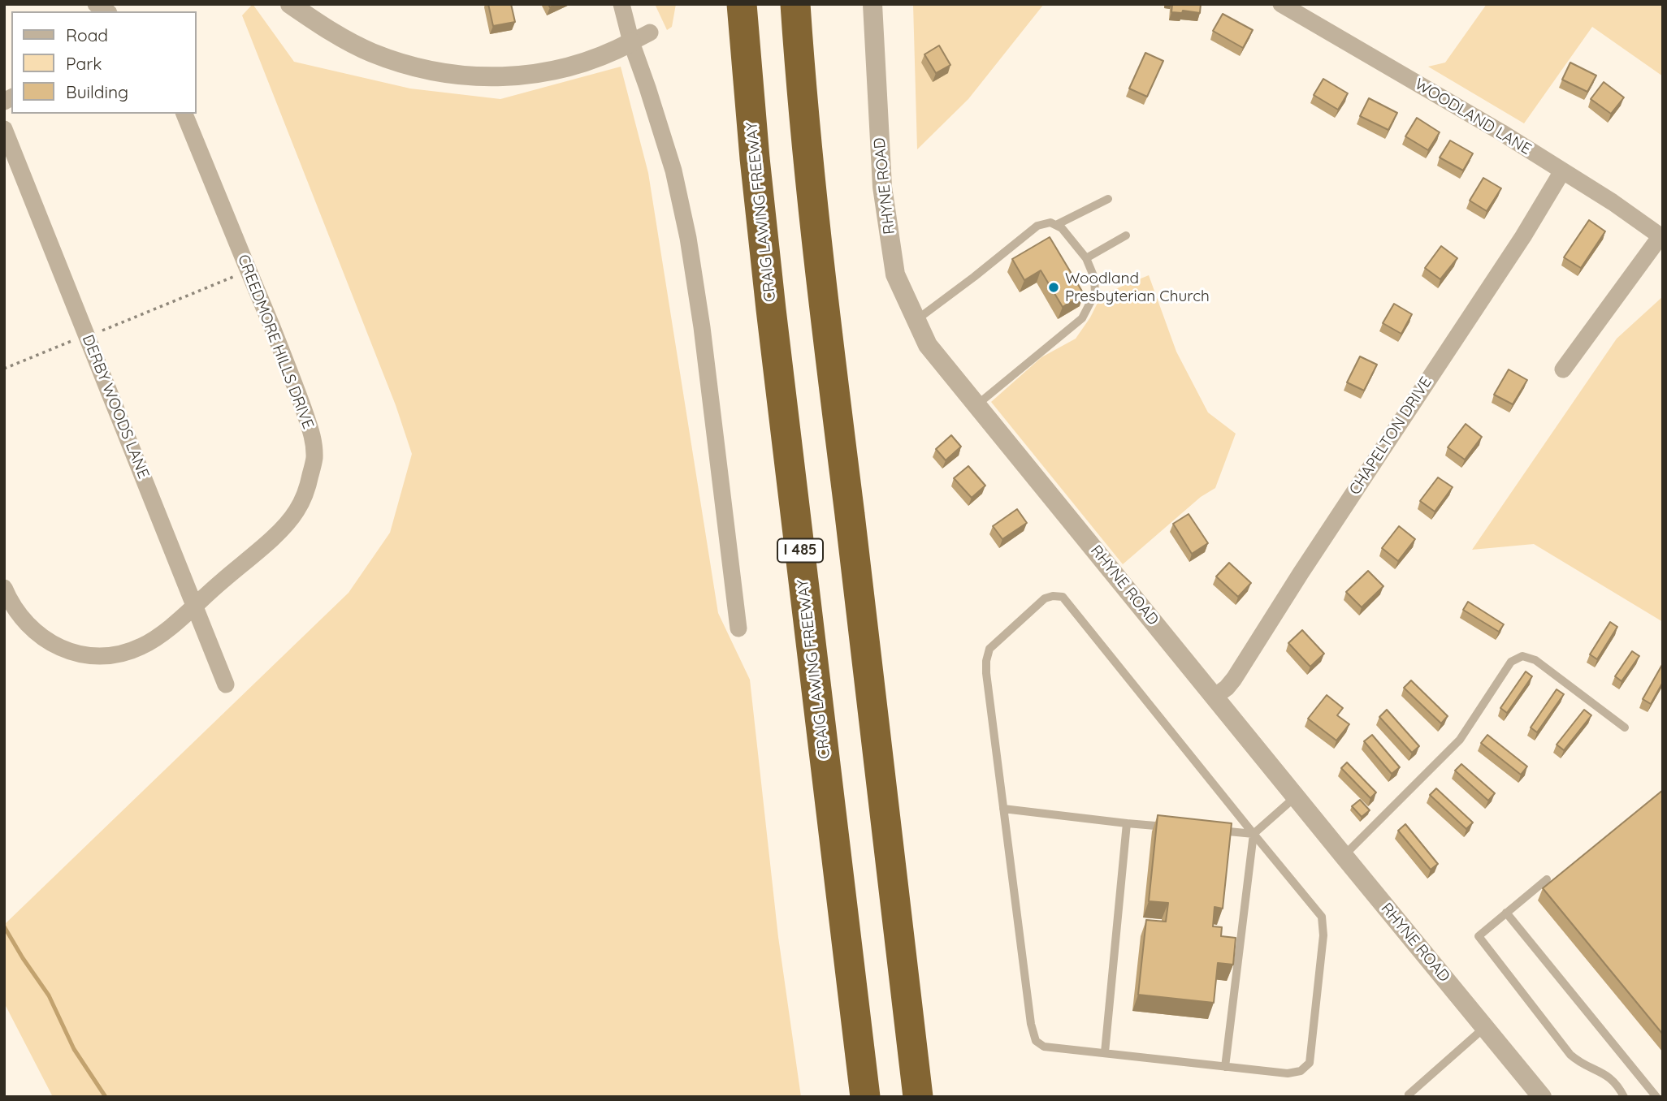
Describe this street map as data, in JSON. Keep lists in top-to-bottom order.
{
  "streets": {
    "highway": ["CRAIG LAWING FREEWAY", "I 485"],
    "street": [
      "WOODLAND LANE",
      "RHYNE ROAD",
      "CREEDMORE HILLS DRIVE",
      "DERBY WOODS LANE",
      "CHAPELTON DRIVE"
    ]
  },
  "crossings": [
    ["WOODLAND LANE", "CHAPELTON DRIVE"],
    ["RHYNE ROAD", "CHAPELTON DRIVE"],
    ["CREEDMORE HILLS DRIVE", "DERBY WOODS LANE"]
  ],
  "places": ["Woodland Presbyterian Church"],
  "legend": ["Road", "Park", "Building"]
}
